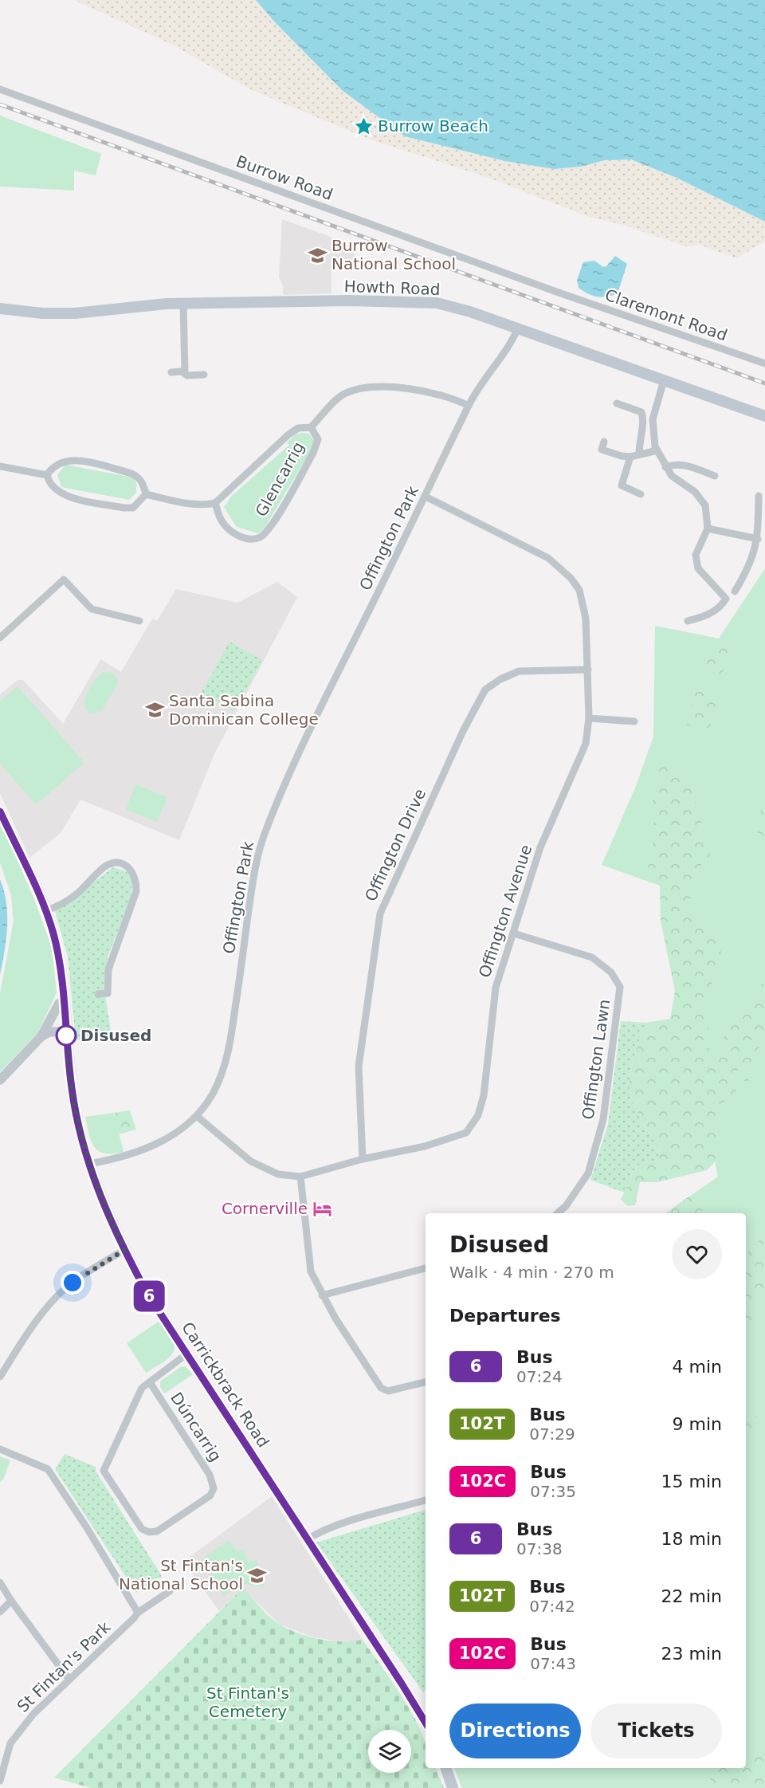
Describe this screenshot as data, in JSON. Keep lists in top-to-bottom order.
{
  "streets": {
    "main road": ["Howth Road", "Carrickbrack Road"],
    "street": [
      "Burrow Road",
      "Claremont Road",
      "Glencarrig",
      "Offington Park",
      "Offington Drive",
      "Offington Avenue",
      "Offington Lawn",
      "Dúncarrig",
      "St Fintan's Park"
    ]
  },
  "crossings": [
    ["Burrow Road", "Claremont Road"],
    ["Howth Road", "Offington Park"],
    ["Glencarrig", "Offington Park"],
    ["Offington Park", "Offington Avenue"],
    ["Offington Park", "Carrickbrack Road"],
    ["Offington Drive", "Offington Avenue"],
    ["Offington Avenue", "Offington Lawn"],
    ["Carrickbrack Road", "Dúncarrig"]
  ],
  "parks": ["St Fintan's Cemetery"],
  "places": {
    "place": ["Burrow Beach"],
    "school or university": ["Burrow National School", "Santa Sabina Dominican College", "St Fintan's National School"],
    "other": ["Disused"],
    "hotel": ["Cornerville"]
  },
  "lines": ["bus line 6"],
  "page": {
    "on_map": "6",
    "heading": [
      ["Disused", "Walk · 4 min · 270 m"],
      "Departures"
    ],
    "list": [
      {
        "mark": "6",
        "name": "Bus",
        "note": "07:24",
        "value": "4 min"
      },
      {
        "mark": "102T",
        "name": "Bus",
        "note": "07:29",
        "value": "9 min"
      },
      {
        "mark": "102C",
        "name": "Bus",
        "note": "07:35",
        "value": "15 min"
      },
      {
        "mark": "6",
        "name": "Bus",
        "note": "07:38",
        "value": "18 min"
      },
      {
        "mark": "102T",
        "name": "Bus",
        "note": "07:42",
        "value": "22 min"
      },
      {
        "mark": "102C",
        "name": "Bus",
        "note": "07:43",
        "value": "23 min"
      }
    ],
    "buttons": ["Directions", "Tickets"]
  }
}
